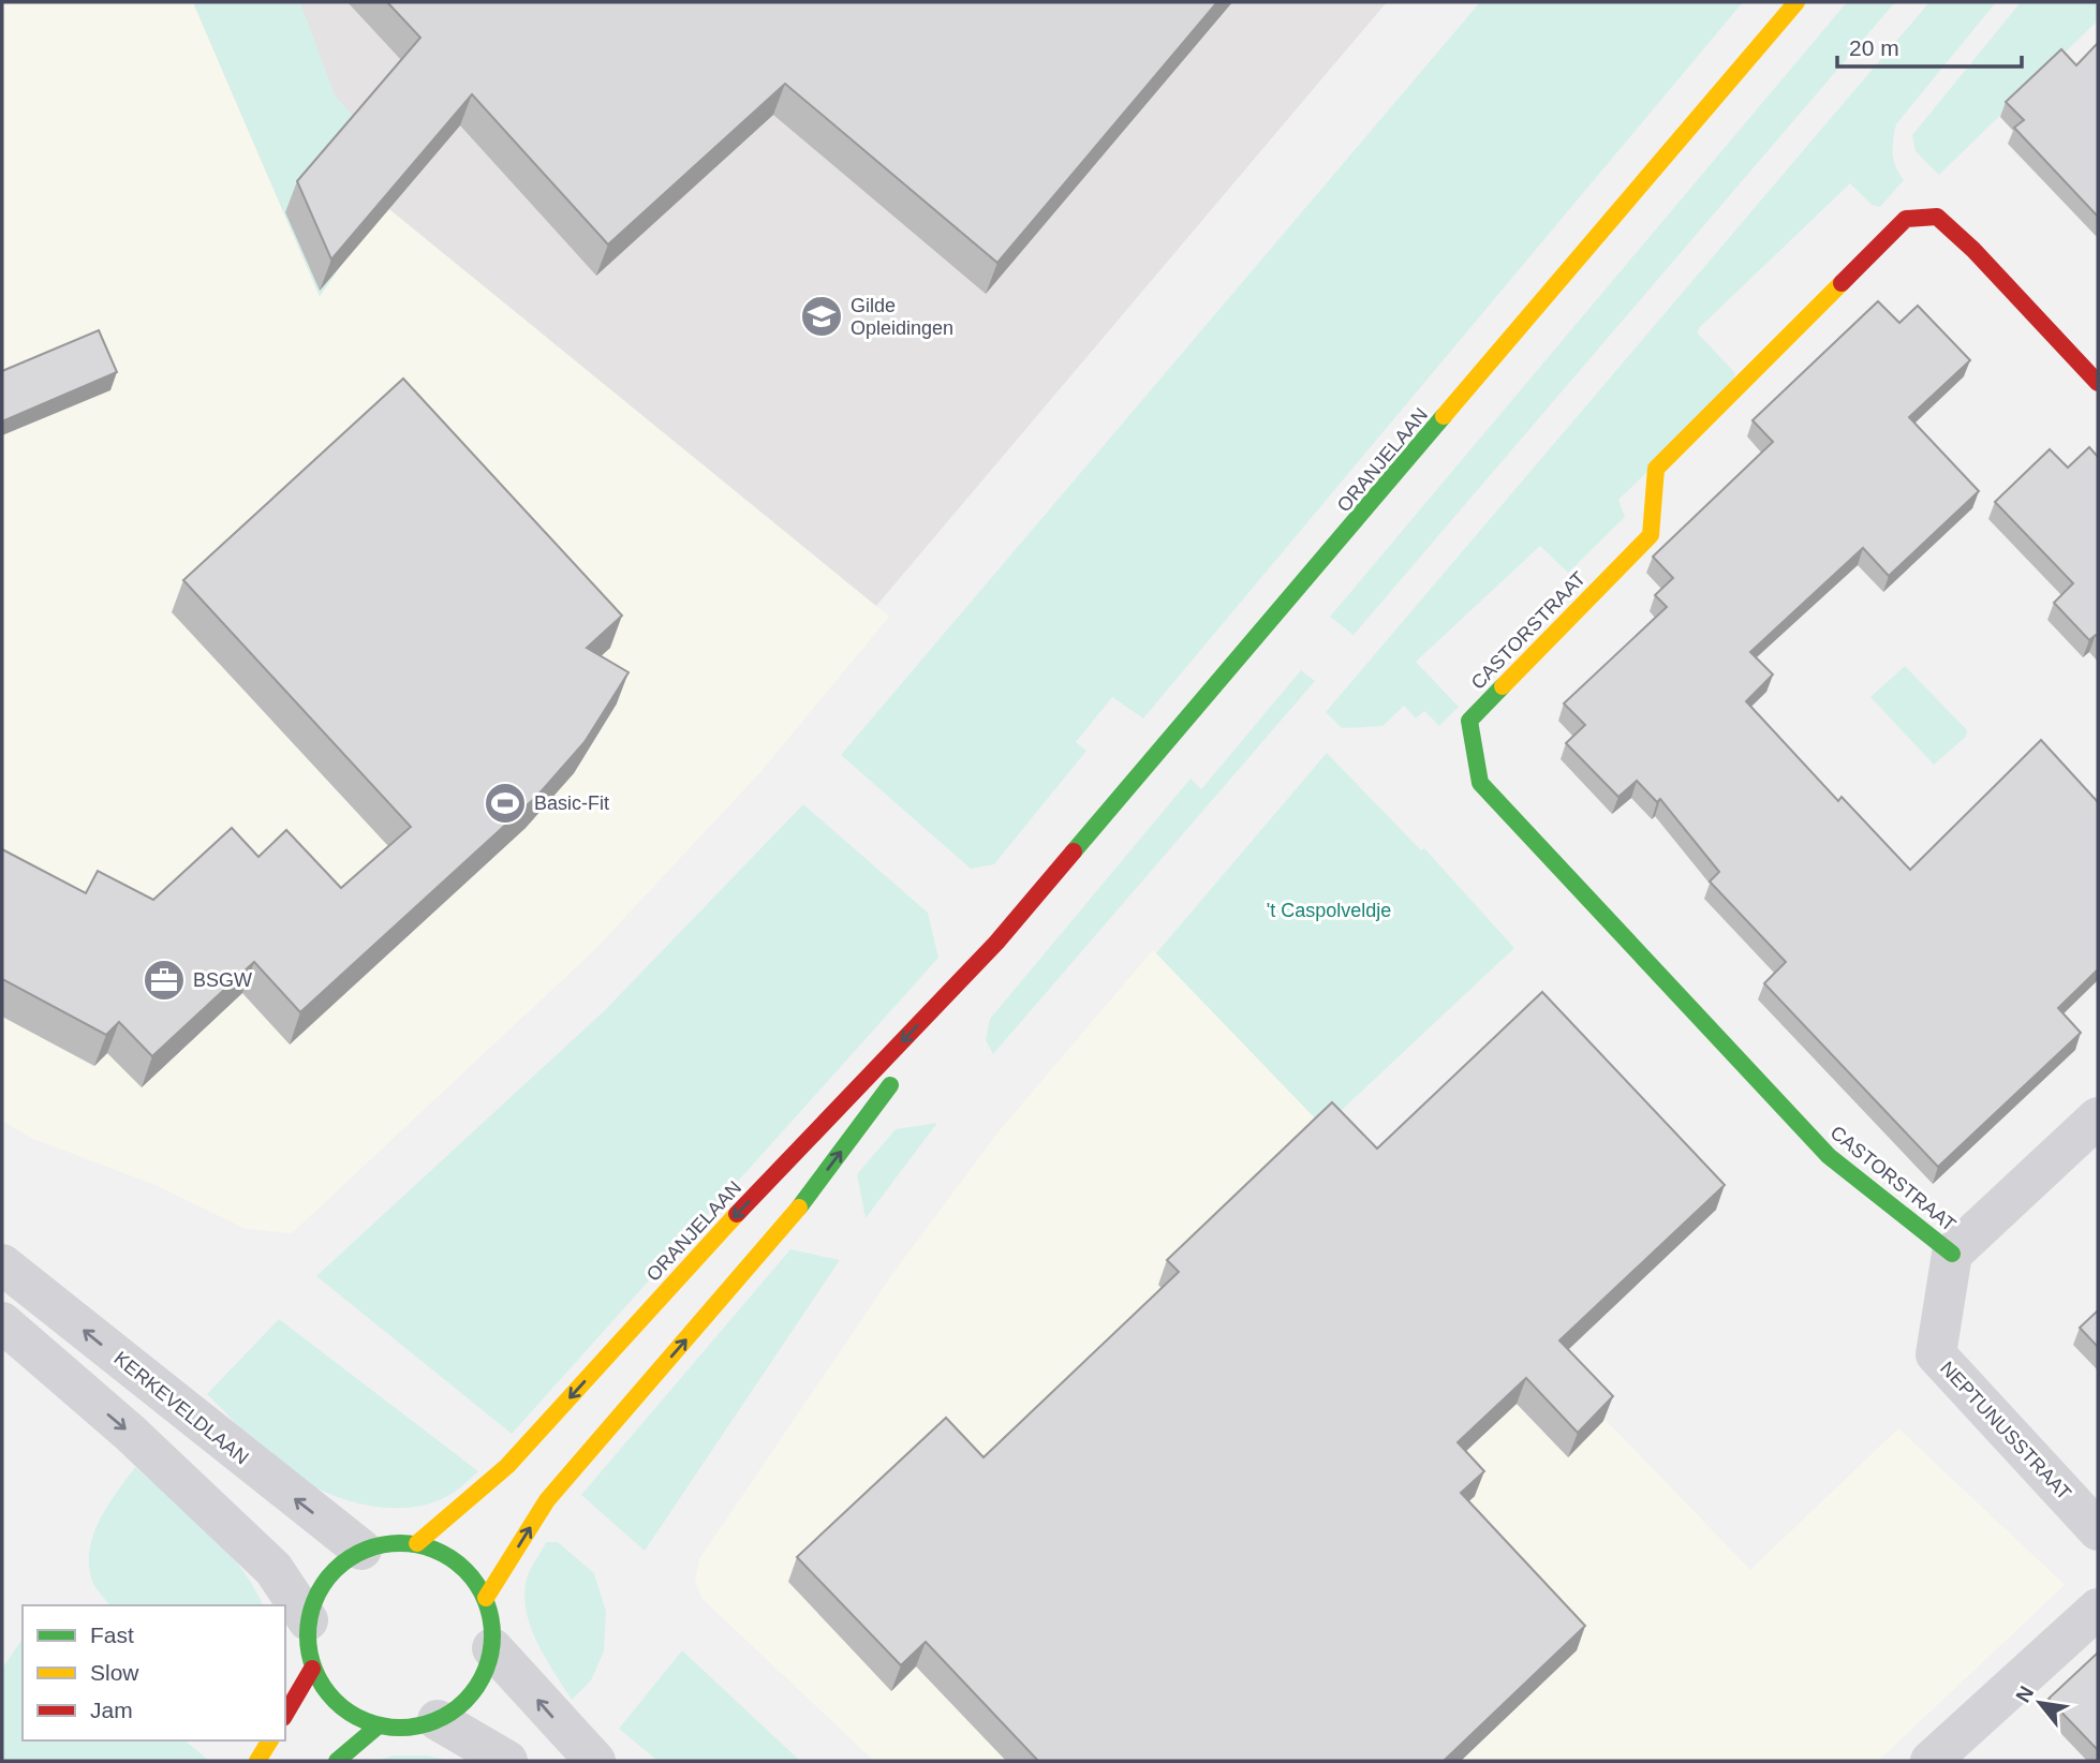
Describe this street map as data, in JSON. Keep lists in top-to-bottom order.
{
  "streets": {
    "street": [
      "ORANJELAAN",
      "CASTORSTRAAT",
      "KERKEVELDLAAN",
      "NEPTUNUSSTRAAT"
    ]
  },
  "crossings": [
    ["ORANJELAAN", "KERKEVELDLAAN"],
    ["CASTORSTRAAT", "NEPTUNUSSTRAAT"]
  ],
  "parks": ["'t Caspolveldje"],
  "places": {
    "school or university": ["Gilde Opleidingen"],
    "sports": ["Basic-Fit"],
    "office": ["BSGW"]
  },
  "legend": ["Fast", "Slow", "Jam"],
  "scale_bar": "20 m",
  "north": "top left"
}
